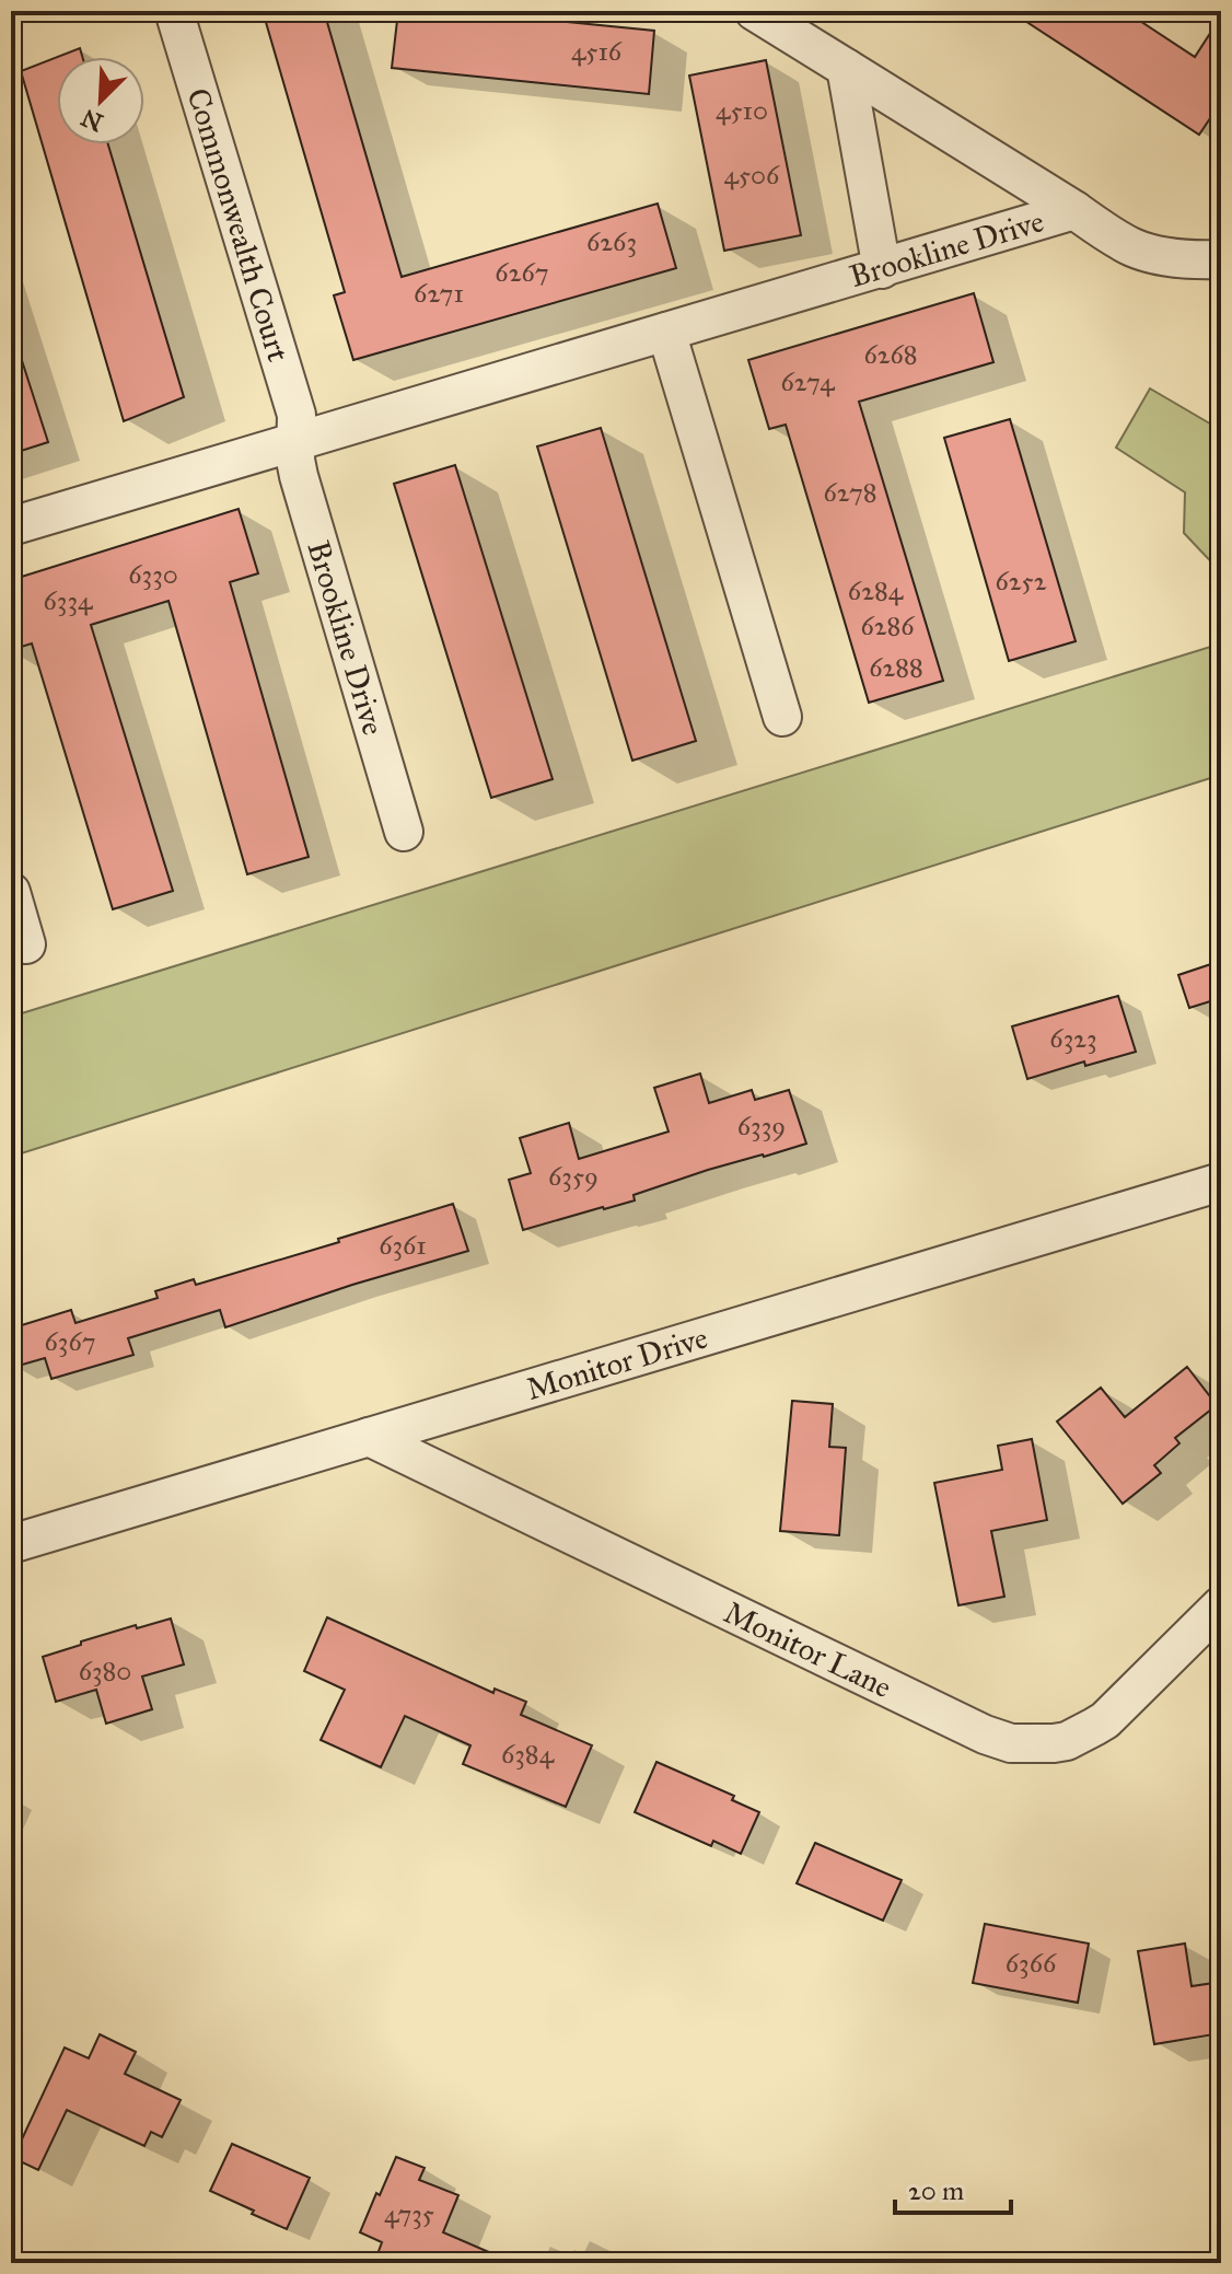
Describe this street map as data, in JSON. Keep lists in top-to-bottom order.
{
  "streets": {
    "street": [
      "Commonwealth Court",
      "Brookline Drive",
      "Monitor Drive",
      "Monitor Lane"
    ]
  },
  "crossings": [
    ["Commonwealth Court", "Brookline Drive"],
    ["Monitor Drive", "Monitor Lane"]
  ],
  "house_numbers": [
    "4516",
    "4510",
    "4506",
    "6263",
    "6267",
    "6271",
    "6268",
    "6274",
    "6278",
    "6330",
    "6252",
    "6284",
    "6334",
    "6286",
    "6288",
    "6323",
    "6339",
    "6359",
    "6361",
    "6367",
    "6380",
    "6384",
    "6366",
    "4735"
  ],
  "scale_bar": "20 m",
  "north": "bottom left"
}
